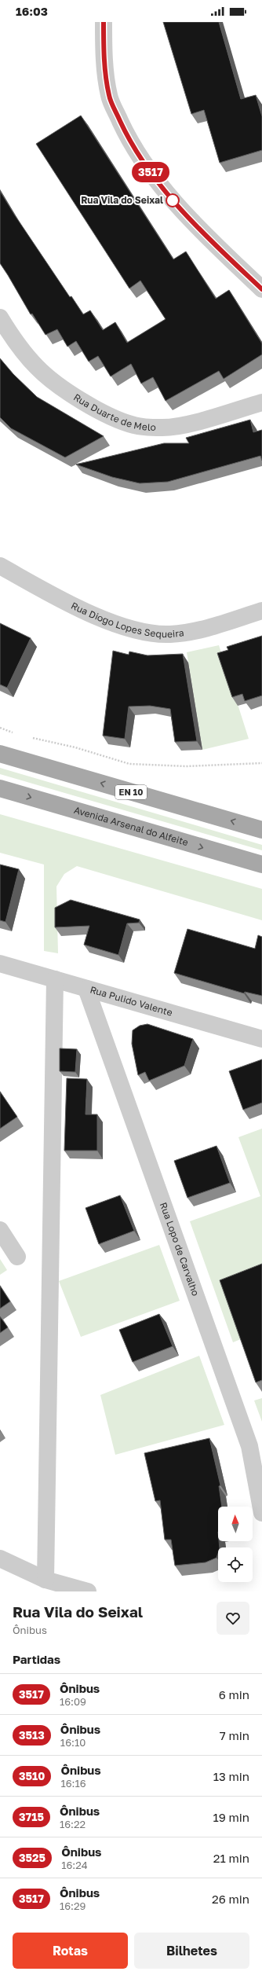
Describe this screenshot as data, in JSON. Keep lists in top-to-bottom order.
{
  "streets": {
    "main road": ["EN 10", "Avenida Arsenal do Alfeite"],
    "street": [
      "Rua Duarte de Melo",
      "Rua Diogo Lopes Sequeira",
      "Rua Pulido Valente",
      "Rua Lopo de Carvalho"
    ]
  },
  "crossings": [
    ["Rua Pulido Valente", "Rua Lopo de Carvalho"]
  ],
  "places": ["Rua Vila do Seixal"],
  "lines": ["bus line 3517"],
  "north": "top",
  "page": {
    "status": "16:03",
    "on_map": "3517",
    "heading": [
      ["Rua Vila do Seixal", "Ônibus"],
      "Partidas"
    ],
    "list": [
      {
        "mark": "3517",
        "name": "Ônibus",
        "note": "16:09",
        "value": "6 min"
      },
      {
        "mark": "3513",
        "name": "Ônibus",
        "note": "16:10",
        "value": "7 min"
      },
      {
        "mark": "3510",
        "name": "Ônibus",
        "note": "16:16",
        "value": "13 min"
      },
      {
        "mark": "3715",
        "name": "Ônibus",
        "note": "16:22",
        "value": "19 min"
      },
      {
        "mark": "3525",
        "name": "Ônibus",
        "note": "16:24",
        "value": "21 min"
      },
      {
        "mark": "3517",
        "name": "Ônibus",
        "note": "16:29",
        "value": "26 min"
      }
    ],
    "buttons": ["Rotas", "Bilhetes"]
  }
}
